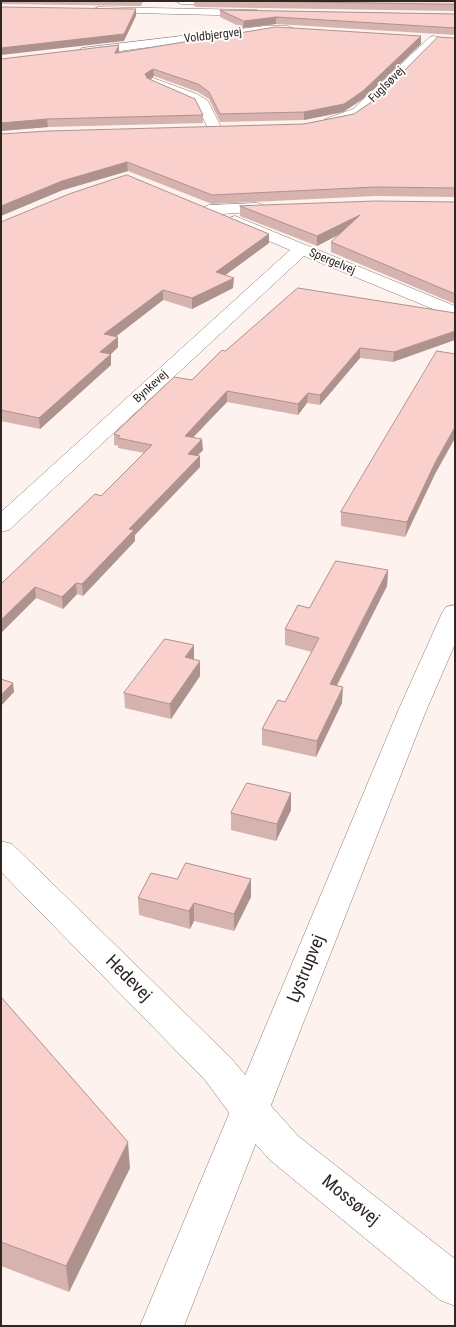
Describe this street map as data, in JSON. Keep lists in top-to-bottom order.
{
  "streets": {
    "street": [
      "Voldbjergvej",
      "Fuglsøvej",
      "Spergelvej",
      "Bynkevej",
      "Lystrupvej",
      "Hedevej",
      "Mossøvej"
    ]
  },
  "crossings": [
    ["Spergelvej", "Bynkevej"],
    ["Lystrupvej", "Hedevej"],
    ["Lystrupvej", "Mossøvej"],
    ["Hedevej", "Mossøvej"]
  ]
}
